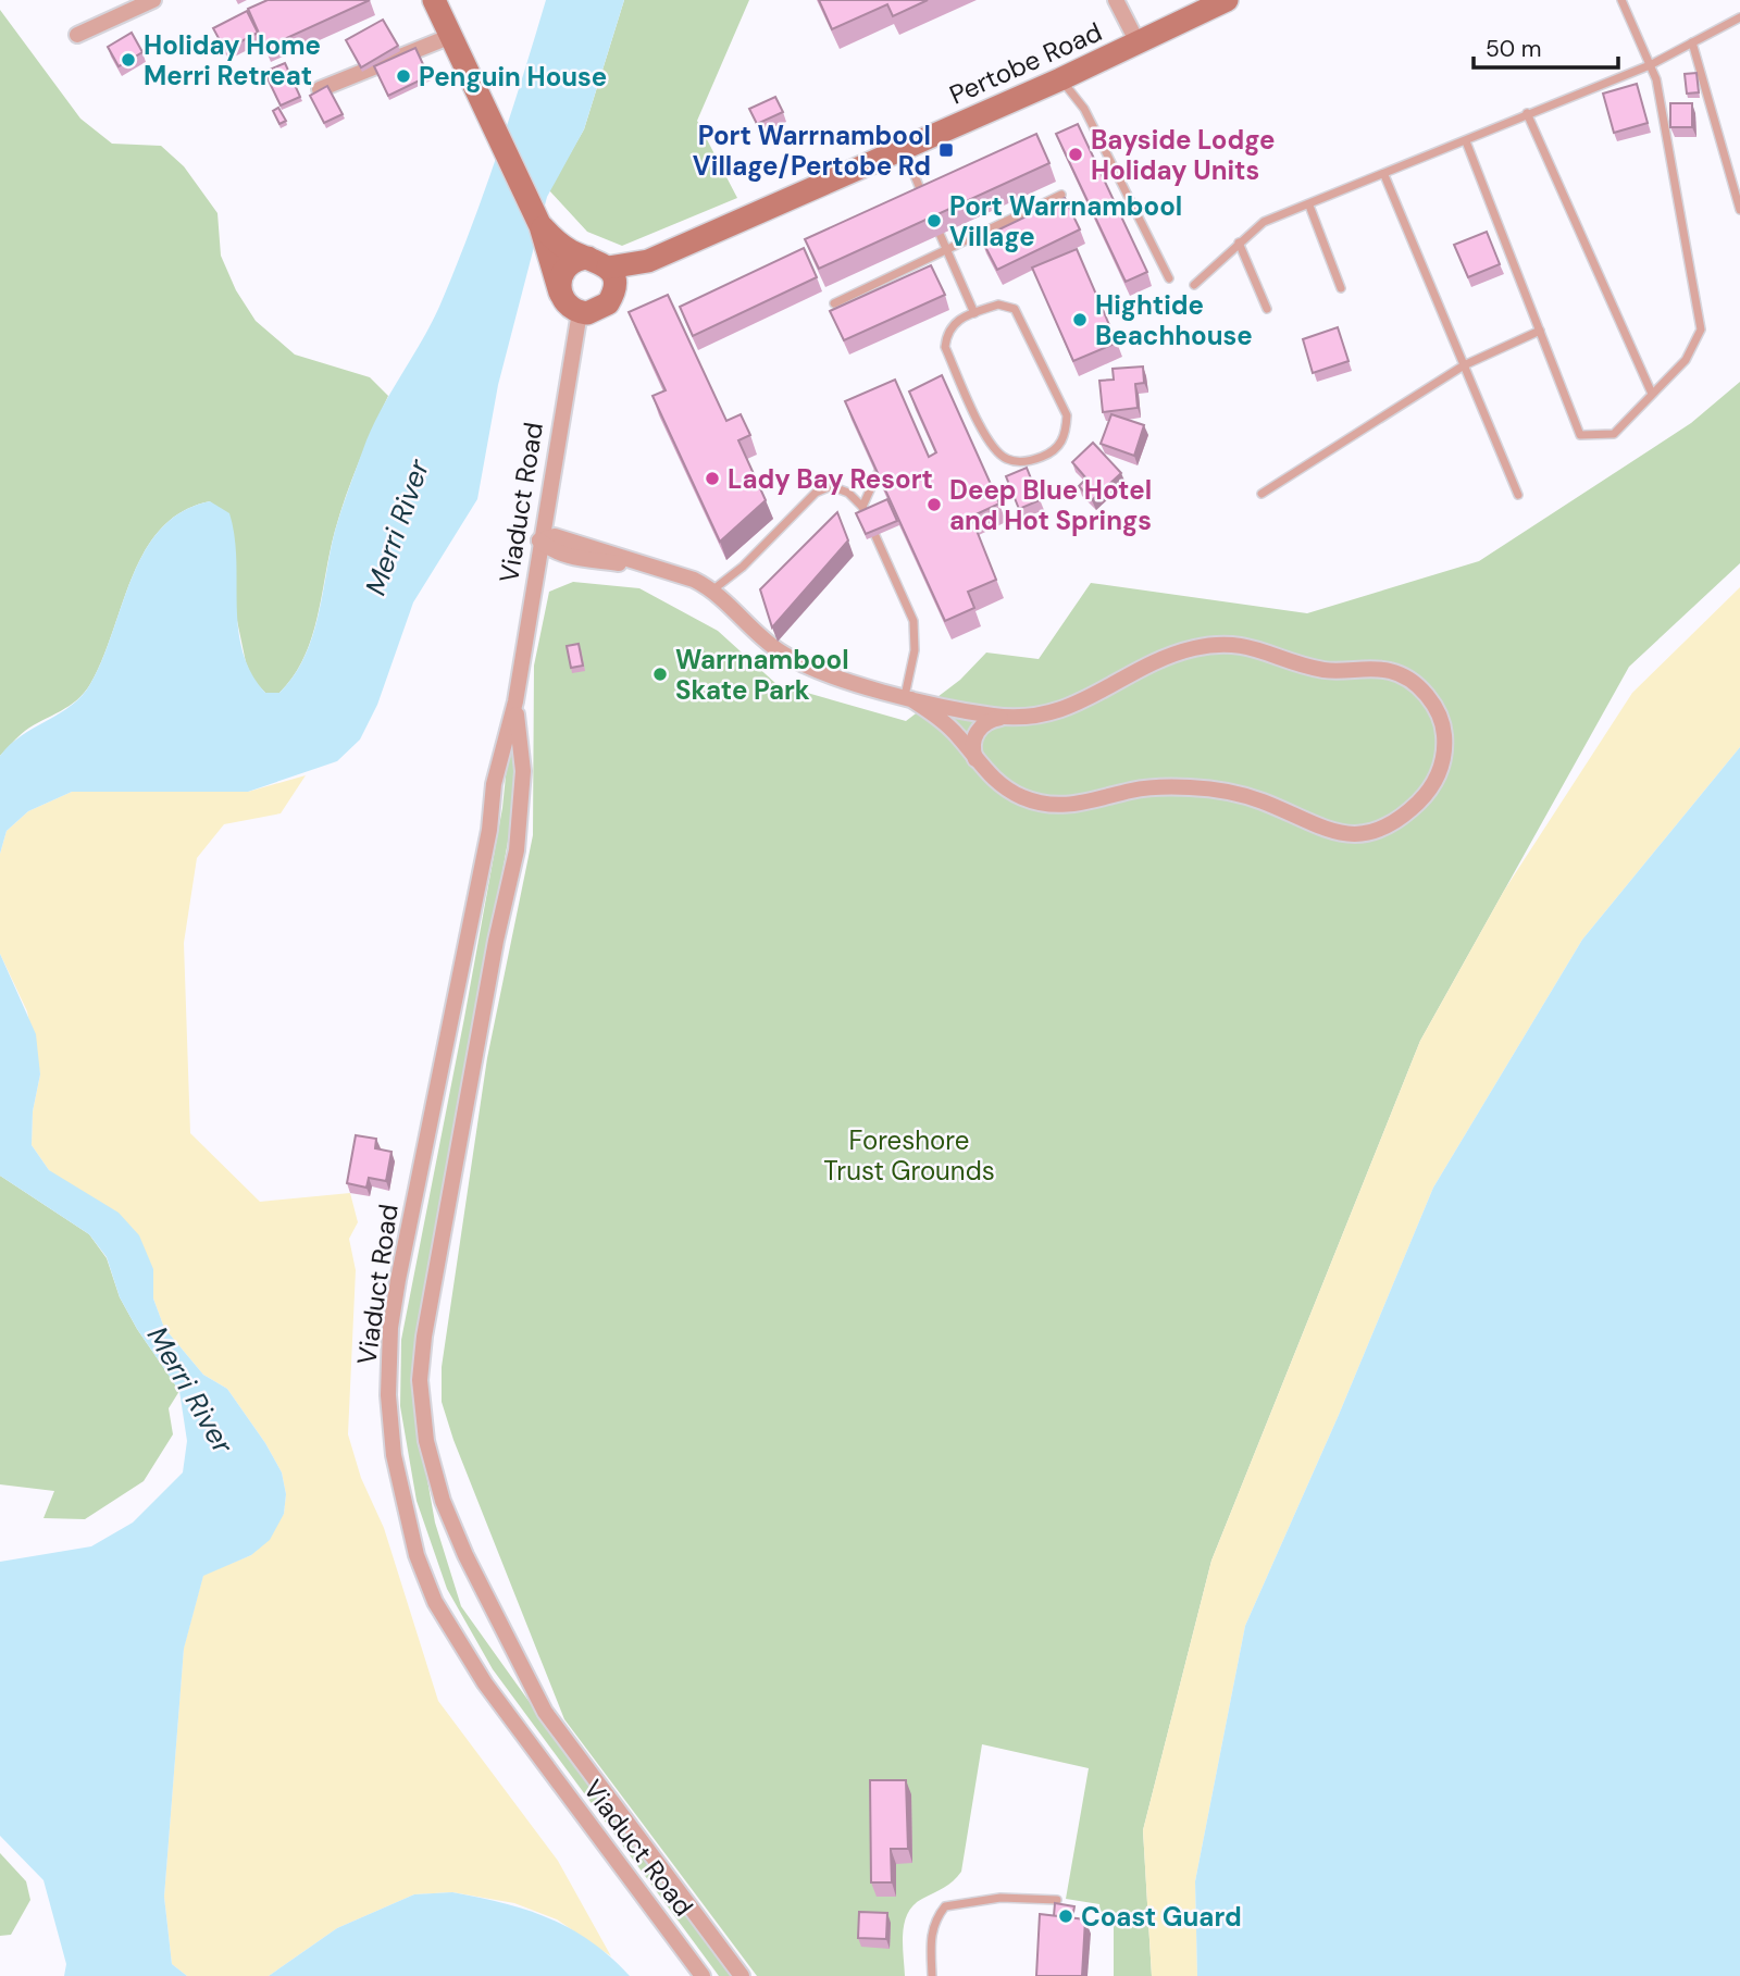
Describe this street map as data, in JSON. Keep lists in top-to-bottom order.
{
  "streets": {
    "street": ["Pertobe Road", "Viaduct Road"]
  },
  "crossings": [
    ["Pertobe Road", "Viaduct Road"]
  ],
  "water": ["Merri River"],
  "parks": ["Foreshore Trust Grounds"],
  "places": {
    "other": [
      "Holiday Home Merri Retreat",
      "Penguin House",
      "Bayside Lodge Holiday Units",
      "Port Warrnambool Village",
      "Hightide Beachhouse",
      "Lady Bay Resort",
      "Deep Blue Hotel and Hot Springs",
      "Warrnambool Skate Park",
      "Coast Guard"
    ],
    "transit": ["Port Warrnambool Village/Pertobe Rd"]
  },
  "scale_bar": "50 m"
}
